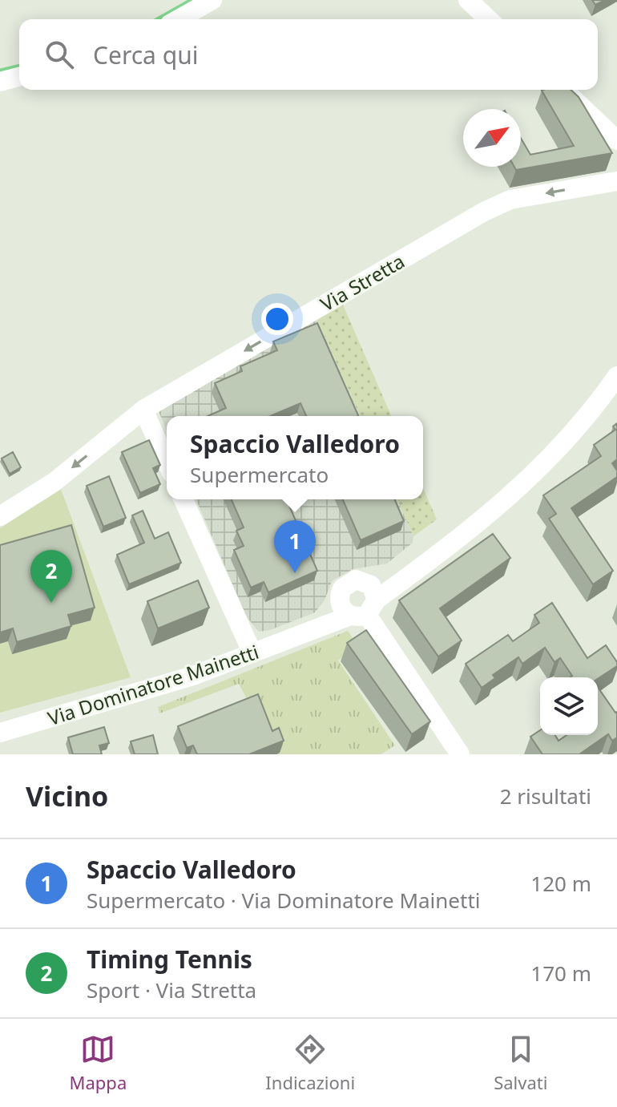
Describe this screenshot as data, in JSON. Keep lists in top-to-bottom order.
{
  "streets": {
    "street": ["Via Stretta", "Via Dominatore Mainetti"]
  },
  "one_way": ["Via Stretta"],
  "north": "top right",
  "page": {
    "search": "Cerca qui",
    "popup": ["Spaccio Valledoro", "Supermercato"],
    "pins": ["1", "2"],
    "heading": ["Vicino", "2 risultati"],
    "list": [
      {
        "mark": "1",
        "name": "Spaccio Valledoro",
        "note": "Supermercato · Via Dominatore Mainetti",
        "value": "120 m"
      },
      {
        "mark": "2",
        "name": "Timing Tennis",
        "note": "Sport · Via Stretta",
        "value": "170 m"
      }
    ],
    "nav": ["Mappa", "Indicazioni", "Salvati"]
  }
}
